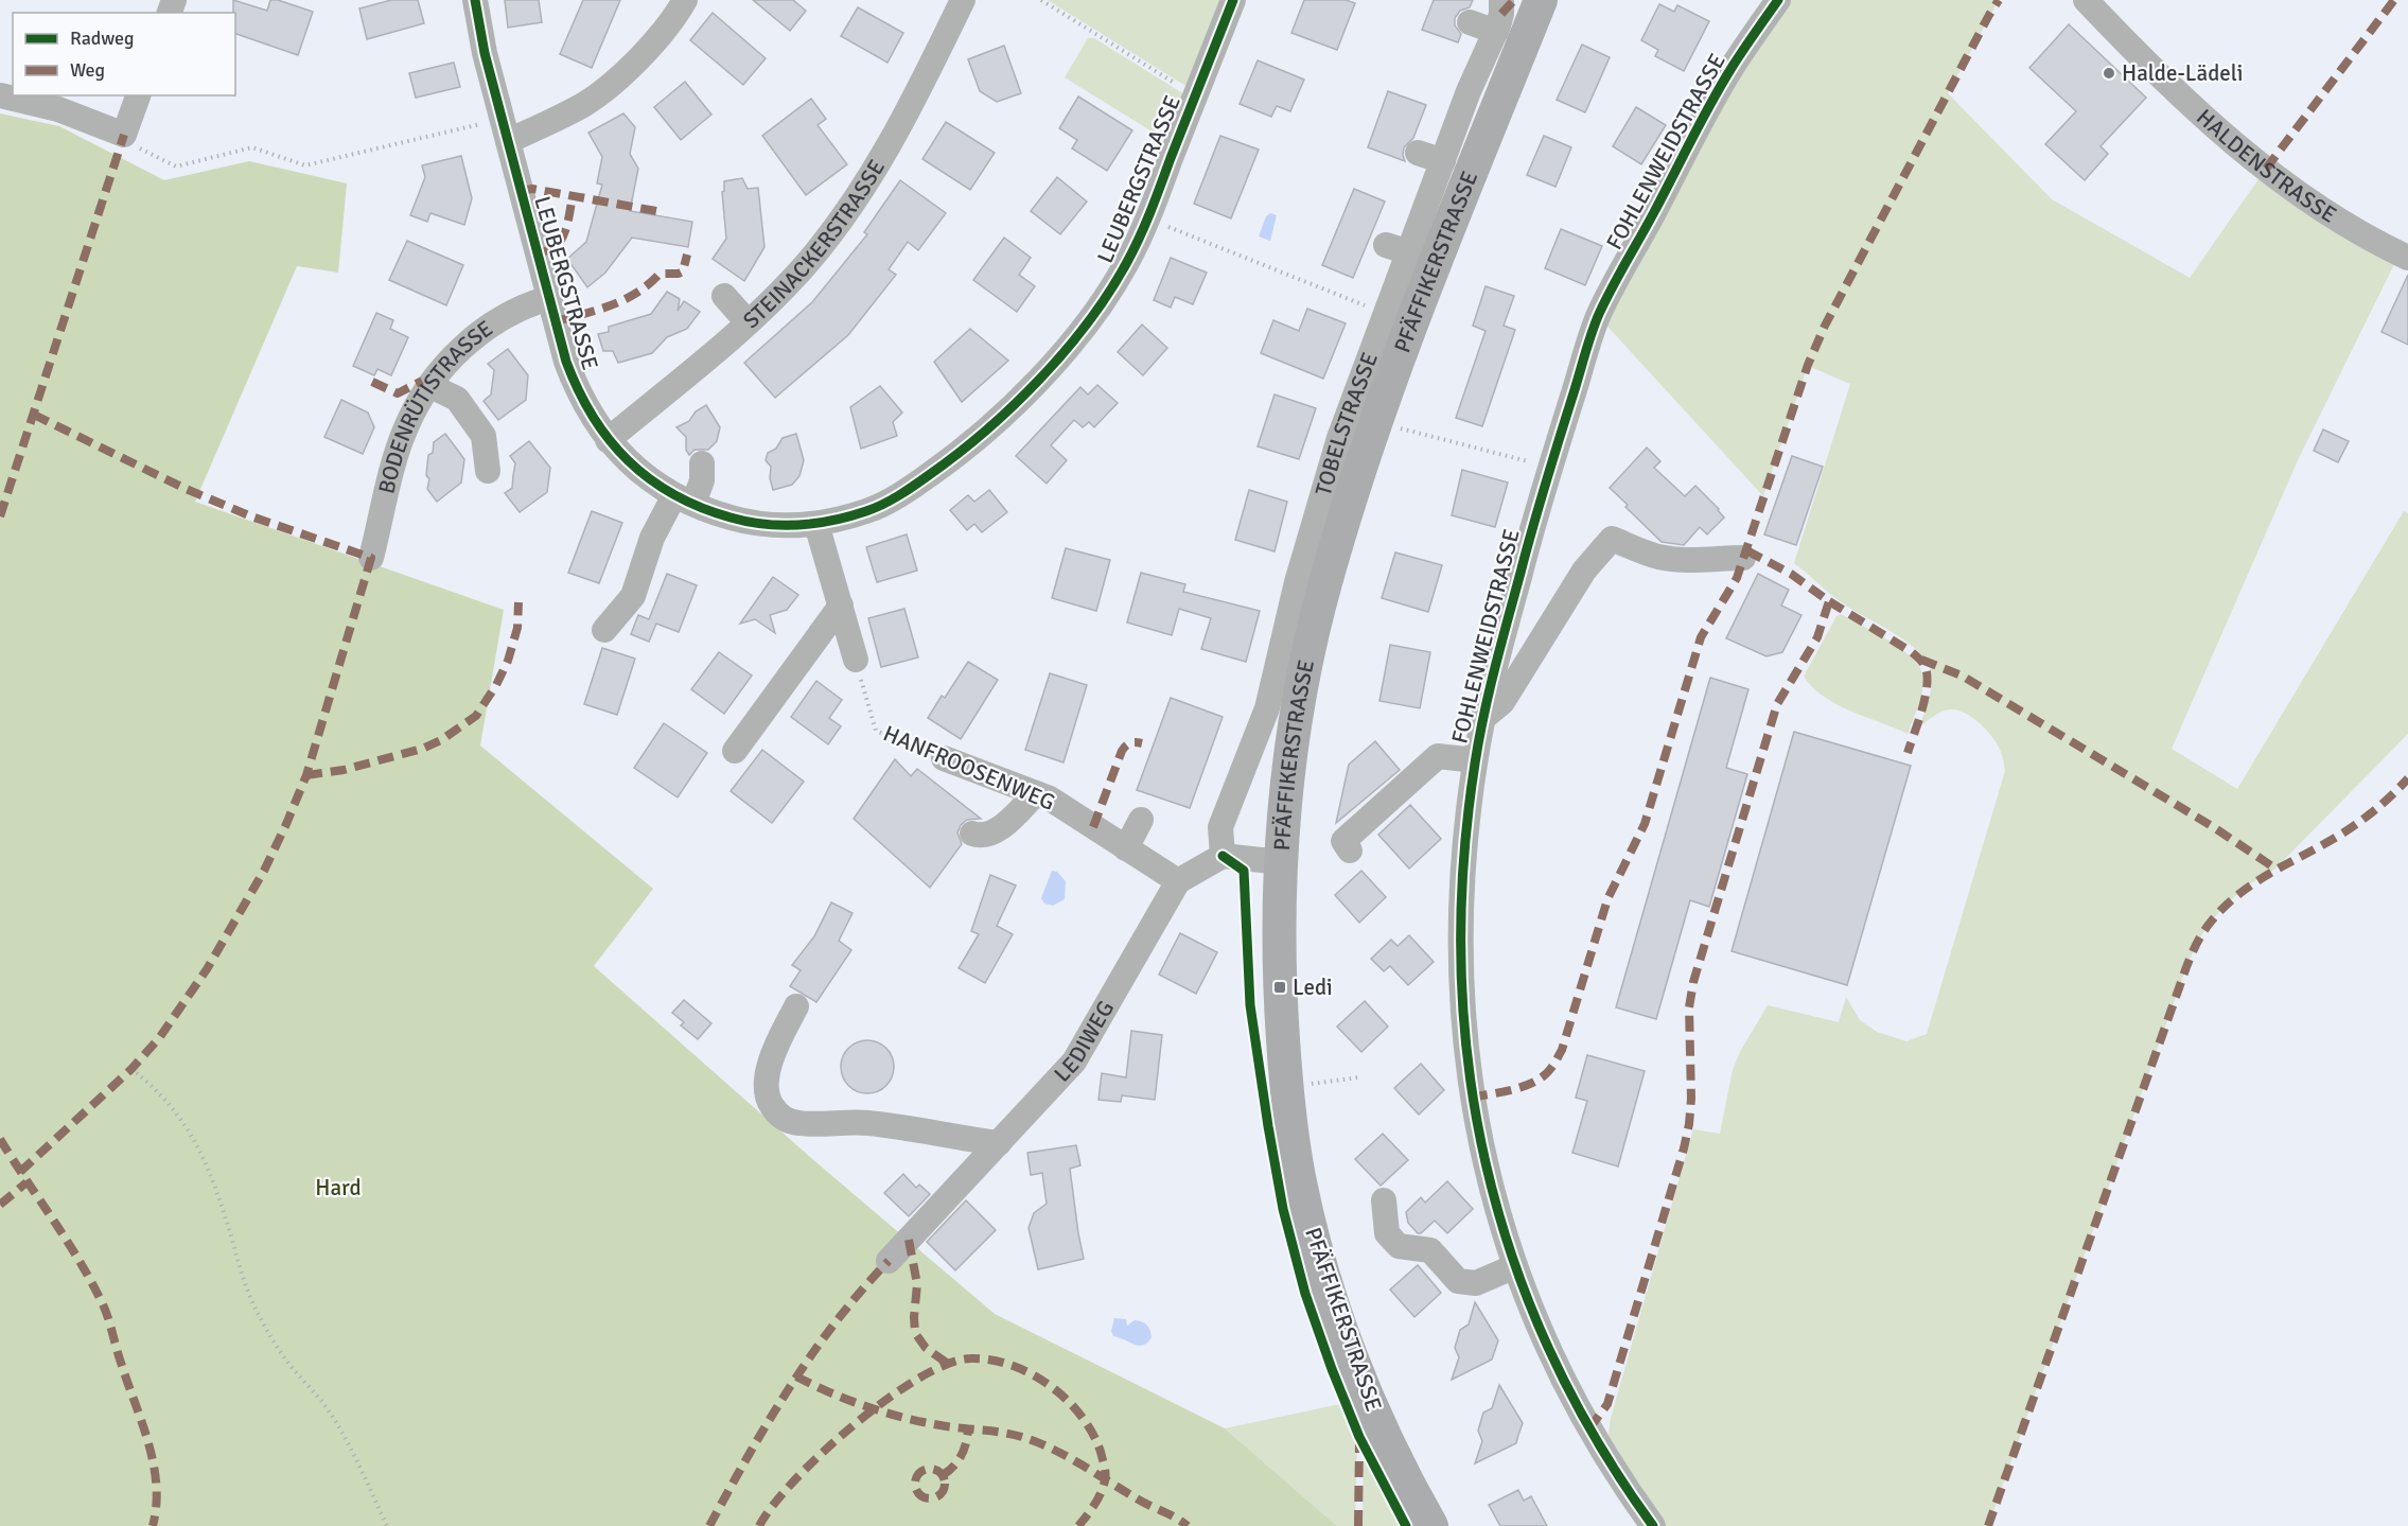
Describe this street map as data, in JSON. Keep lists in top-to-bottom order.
{
  "streets": {
    "main road": ["PFÄFFIKERSTRASSE"],
    "street": [
      "FOHLENWEIDSTRASSE",
      "HALDENSTRASSE",
      "LEUBERGSTRASSE",
      "STEINACKERSTRASSE",
      "BODENRÜTISTRASSE",
      "TOBELSTRASSE",
      "HANFROOSENWEG",
      "LEDIWEG"
    ]
  },
  "crossings": [
    ["LEUBERGSTRASSE", "STEINACKERSTRASSE"],
    ["LEUBERGSTRASSE", "BODENRÜTISTRASSE"],
    ["HANFROOSENWEG", "LEDIWEG"]
  ],
  "parks": ["Hard"],
  "places": {
    "other": ["Halde-Lädeli"],
    "transit": ["Ledi"]
  },
  "legend": ["Radweg", "Weg"]
}
